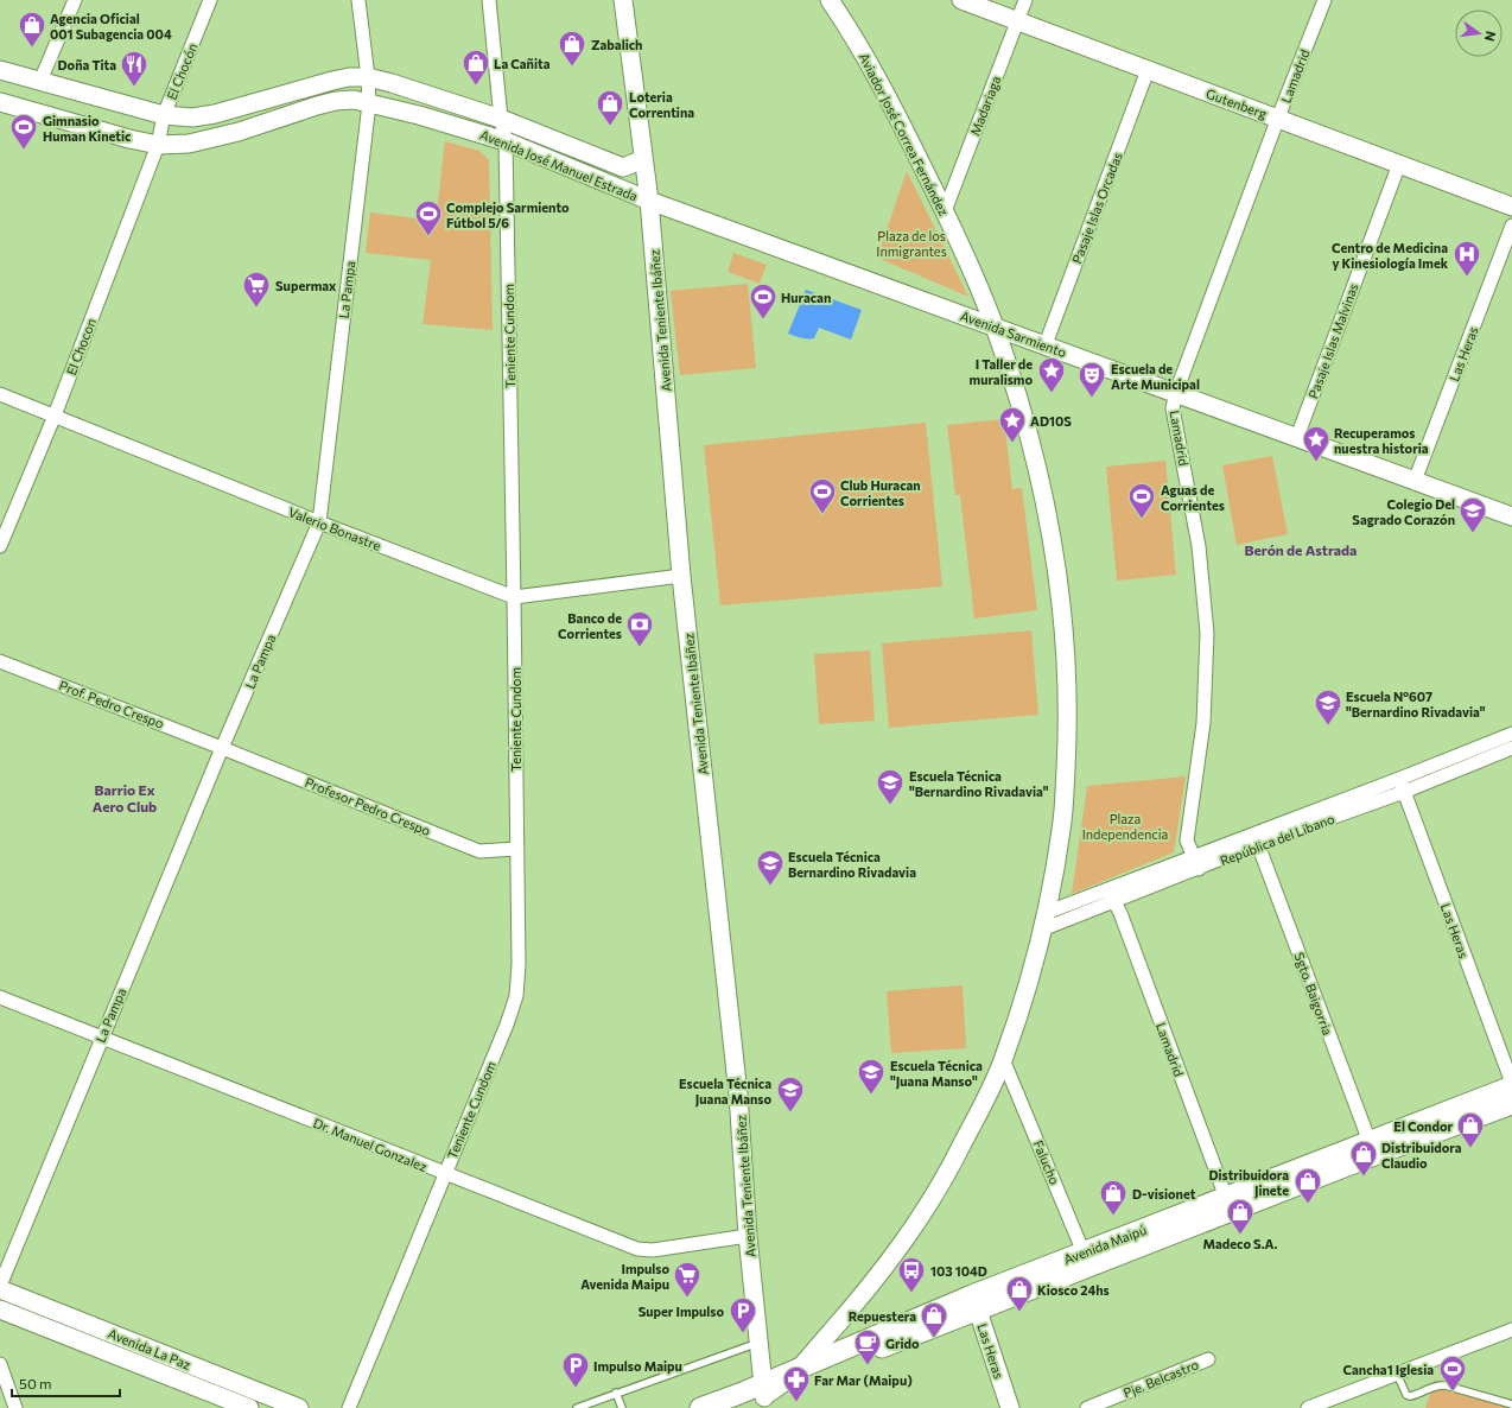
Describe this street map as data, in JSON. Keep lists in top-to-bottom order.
{
  "streets": {
    "main road": [
      "Gutenberg",
      "Aviador José Correa Fernández",
      "Avenida José Manuel Estrada",
      "Avenida Teniente Ibáñez",
      "Avenida Sarmiento",
      "Las Heras",
      "Avenida Maipú",
      "Avenida La Paz"
    ],
    "street": [
      "El Chocón",
      "Lamadrid",
      "Madariaga",
      "Pasaje Islas Orcadas",
      "La Pampa",
      "Teniente Cundom",
      "Pasaje Islas Malvinas",
      "El Chocon",
      "Valerio Bonastre",
      "Prof. Pedro Crespo",
      "Profesor Pedro Crespo",
      "República del Libano",
      "Sgto. Baigorria",
      "Dr. Manuel Gonzalez",
      "Falucho",
      "Pje. Belcastro"
    ]
  },
  "crossings": [
    ["El Chocón", "Avenida José Manuel Estrada"],
    ["El Chocón", "El Chocon"],
    ["Lamadrid", "Gutenberg"],
    ["Lamadrid", "Avenida Sarmiento"],
    ["Lamadrid", "República del Libano"],
    ["Lamadrid", "Avenida Maipú"],
    ["Gutenberg", "Madariaga"],
    ["Gutenberg", "Pasaje Islas Orcadas"],
    ["Gutenberg", "Pasaje Islas Malvinas"],
    ["Madariaga", "Aviador José Correa Fernández"],
    ["Aviador José Correa Fernández", "Avenida Sarmiento"],
    ["Aviador José Correa Fernández", "República del Libano"],
    ["Aviador José Correa Fernández", "Falucho"],
    ["Aviador José Correa Fernández", "Avenida Maipú"],
    ["Avenida José Manuel Estrada", "La Pampa"],
    ["Avenida José Manuel Estrada", "Avenida Teniente Ibáñez"],
    ["Avenida José Manuel Estrada", "Avenida Sarmiento"],
    ["Avenida José Manuel Estrada", "Teniente Cundom"],
    ["Avenida José Manuel Estrada", "El Chocon"],
    ["Pasaje Islas Orcadas", "Avenida Sarmiento"],
    ["La Pampa", "Valerio Bonastre"],
    ["La Pampa", "Prof. Pedro Crespo"],
    ["La Pampa", "Profesor Pedro Crespo"],
    ["La Pampa", "Dr. Manuel Gonzalez"],
    ["Avenida Teniente Ibáñez", "Avenida Sarmiento"],
    ["Avenida Teniente Ibáñez", "Valerio Bonastre"],
    ["Avenida Teniente Ibáñez", "Dr. Manuel Gonzalez"],
    ["Avenida Teniente Ibáñez", "Avenida Maipú"],
    ["Avenida Sarmiento", "Pasaje Islas Malvinas"],
    ["Avenida Sarmiento", "Las Heras"],
    ["Teniente Cundom", "Valerio Bonastre"],
    ["Teniente Cundom", "Profesor Pedro Crespo"],
    ["Teniente Cundom", "Dr. Manuel Gonzalez"],
    ["El Chocon", "Valerio Bonastre"],
    ["Las Heras", "República del Libano"],
    ["Las Heras", "Avenida Maipú"],
    ["Prof. Pedro Crespo", "Profesor Pedro Crespo"],
    ["República del Libano", "Sgto. Baigorria"],
    ["Sgto. Baigorria", "Avenida Maipú"],
    ["Falucho", "Avenida Maipú"]
  ],
  "districts": ["Berón de Astrada", "Barrio Ex Aero Club"],
  "parks": ["Plaza de los Inmigrantes", "Plaza Independencia"],
  "places": {
    "shop": [
      "Agencia Oficial 001 Subagencia 004",
      "Zabalich",
      "La Cañita",
      "Loteria Correntina",
      "El Condor",
      "Distribuidora Claudio",
      "Distribuidora Jinete",
      "D-visionet",
      "Madeco S.A.",
      "Kiosco 24hs",
      "Repuestera"
    ],
    "restaurant": ["Doña Tita"],
    "sports": [
      "Gimnasio Human Kinetic",
      "Complejo Sarmiento Fútbol 5/6",
      "Huracan",
      "Club Huracan Corrientes",
      "Aguas de Corrientes",
      "Cancha1 Iglesia"
    ],
    "hospital": ["Centro de Medicina y Kinesiología Imek"],
    "supermarket": ["Supermax", "Impulso Avenida Maipu"],
    "place": ["I Taller de muralismo", "AD10S", "Recuperamos nuestra historia"],
    "theatre": ["Escuela de Arte Municipal"],
    "school or university": [
      "Colegio Del Sagrado Corazón",
      "Escuela Nº607 \"Bernardino Rivadavia\"",
      "Escuela Técnica \"Bernardino Rivadavia\"",
      "Escuela Técnica Bernardino Rivadavia",
      "Escuela Técnica \"Juana Manso\"",
      "Escuela Técnica Juana Manso"
    ],
    "bank": ["Banco de Corrientes"],
    "bus stop": ["103 104D"],
    "parking": ["Super Impulso", "Impulso Maipu"],
    "cafe": ["Grido"],
    "pharmacy": ["Far Mar (Maipu)"]
  },
  "scale_bar": "50 m",
  "north": "right"
}
